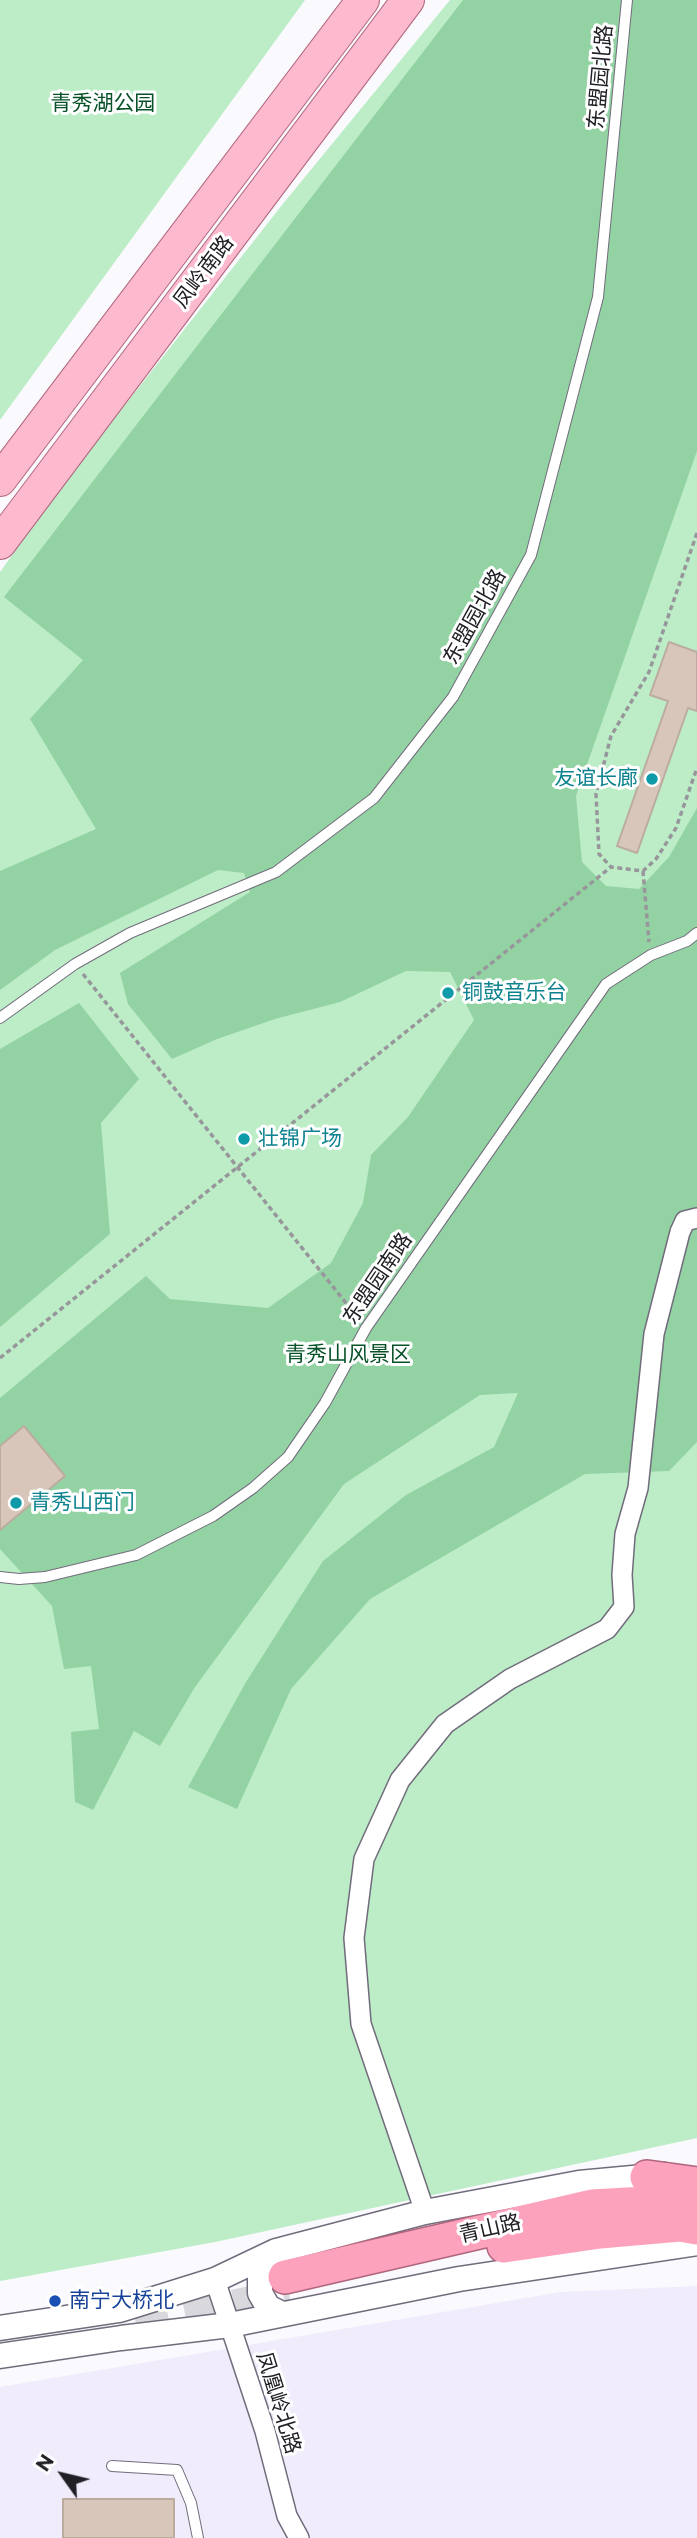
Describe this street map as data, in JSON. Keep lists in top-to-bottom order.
{
  "streets": {
    "highway": ["青山路"],
    "main road": ["凤岭南路"],
    "street": ["凤凰岭北路"],
    "lane": ["东盟园北路", "东盟园南路"]
  },
  "parks": ["青秀湖公园", "青秀山风景区"],
  "places": [
    "友谊长廊",
    "铜鼓音乐台",
    "壮锦广场",
    "青秀山西门",
    "南宁大桥北"
  ],
  "north": "top left"
}
